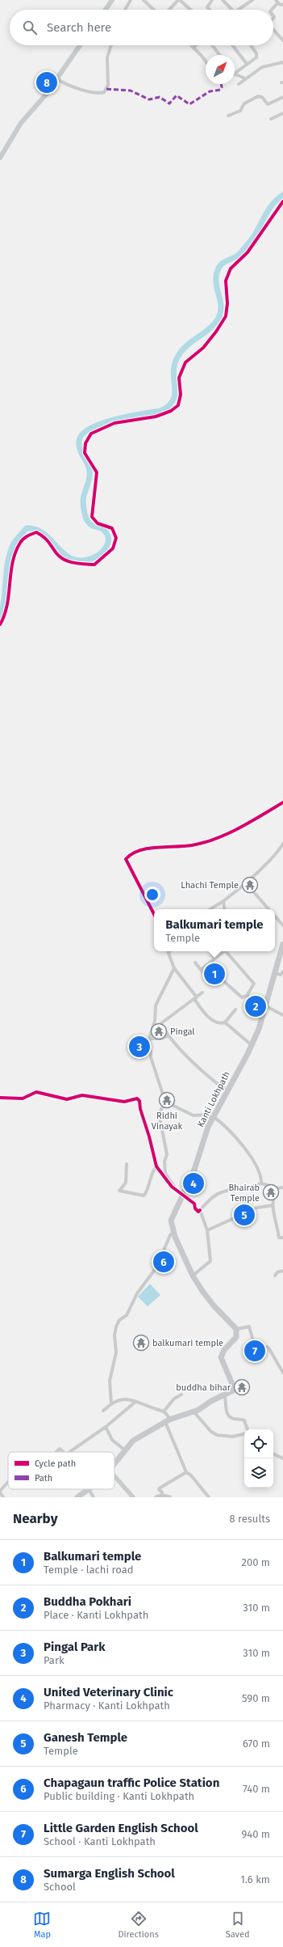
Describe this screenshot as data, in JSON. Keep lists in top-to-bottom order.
{
  "streets": {
    "main road": ["Kanti Lokhpath"]
  },
  "places": {
    "temple": [
      "Lhachi Temple",
      "Pingal",
      "Ridhi Vinayak",
      "Bhairab Temple",
      "balkumari temple",
      "buddha bihar"
    ]
  },
  "legend": ["Cycle path", "Path"],
  "north": "top right",
  "page": {
    "search": "Search here",
    "pins": [
      "8",
      "1",
      "2",
      "3",
      "4",
      "5",
      "6",
      "7"
    ],
    "popup": ["Balkumari temple", "Temple"],
    "heading": ["Nearby", "8 results"],
    "list": [
      {
        "mark": "1",
        "name": "Balkumari temple",
        "note": "Temple · lachi road",
        "value": "200 m"
      },
      {
        "mark": "2",
        "name": "Buddha Pokhari",
        "note": "Place · Kanti Lokhpath",
        "value": "310 m"
      },
      {
        "mark": "3",
        "name": "Pingal Park",
        "note": "Park",
        "value": "310 m"
      },
      {
        "mark": "4",
        "name": "United Veterinary Clinic",
        "note": "Pharmacy · Kanti Lokhpath",
        "value": "590 m"
      },
      {
        "mark": "5",
        "name": "Ganesh Temple",
        "note": "Temple",
        "value": "670 m"
      },
      {
        "mark": "6",
        "name": "Chapagaun traffic Police Station",
        "note": "Public building · Kanti Lokhpath",
        "value": "740 m"
      },
      {
        "mark": "7",
        "name": "Little Garden English School",
        "note": "School · Kanti Lokhpath",
        "value": "940 m"
      },
      {
        "mark": "8",
        "name": "Sumarga English School",
        "note": "School",
        "value": "1.6 km"
      }
    ],
    "nav": ["Map", "Directions", "Saved"]
  }
}
